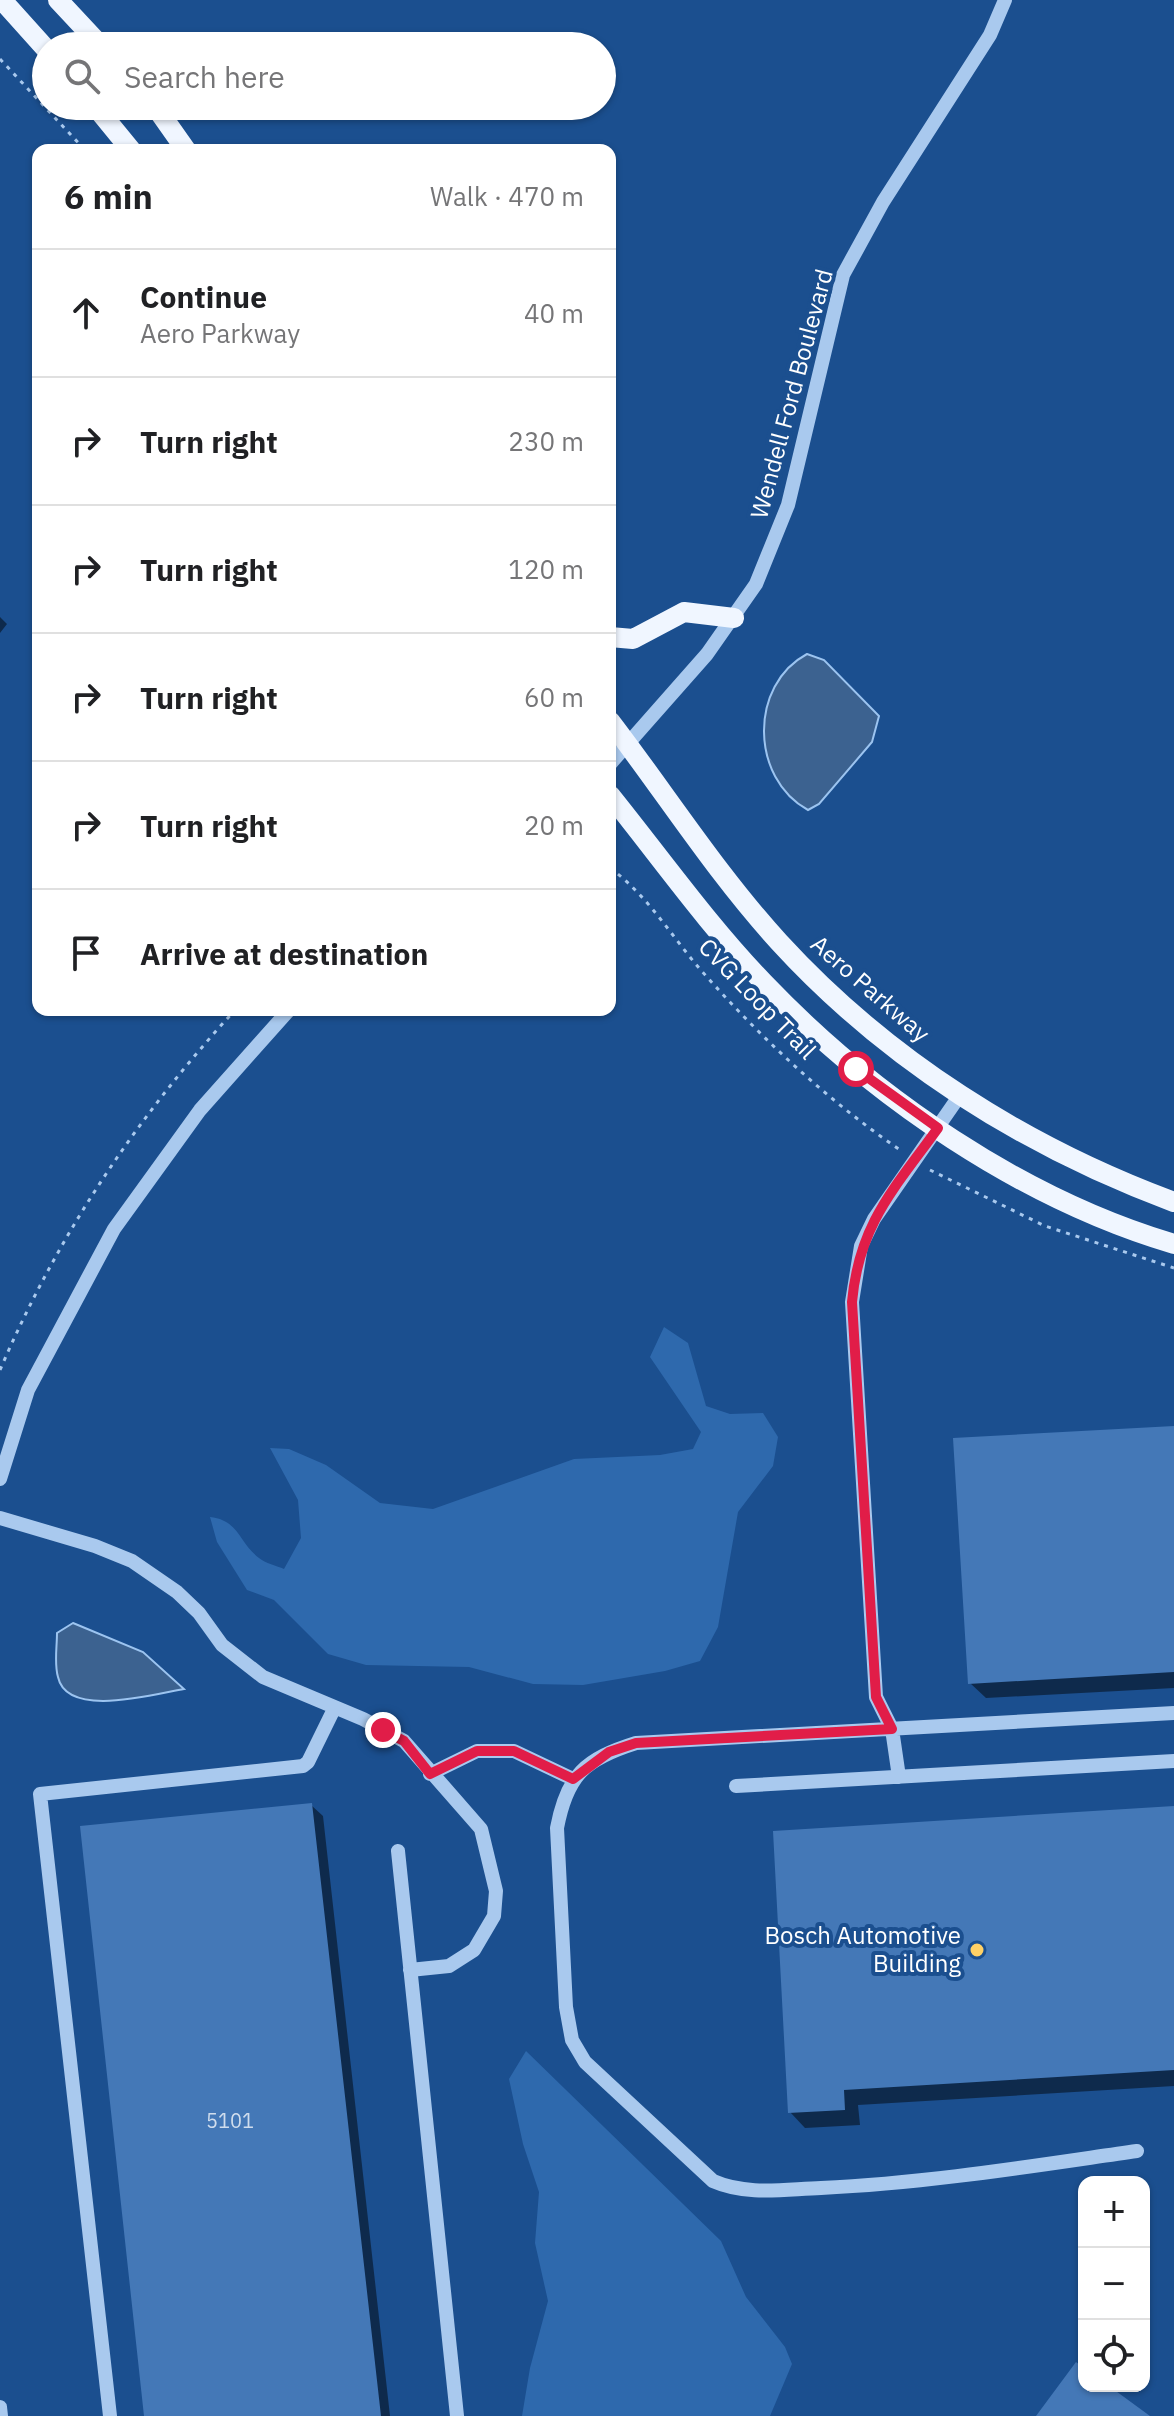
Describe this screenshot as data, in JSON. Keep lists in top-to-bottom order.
{
  "streets": {
    "main road": ["Aero Parkway"],
    "street": ["Wendell Ford Boulevard"],
    "path": ["CVG Loop Trail"]
  },
  "crossings": [
    ["Wendell Ford Boulevard", "Aero Parkway"]
  ],
  "places": ["Bosch Automotive Building"],
  "house_numbers": ["5101"],
  "page": {
    "search": "Search here",
    "heading": ["6 min", "Walk · 470 m"],
    "list": [
      ["Continue", "Aero Parkway", "40 m"],
      ["Turn right", "230 m"],
      ["Turn right", "120 m"],
      ["Turn right", "60 m"],
      ["Turn right", "20 m"],
      "Arrive at destination"
    ],
    "map_buttons": ["+", "−"]
  }
}
